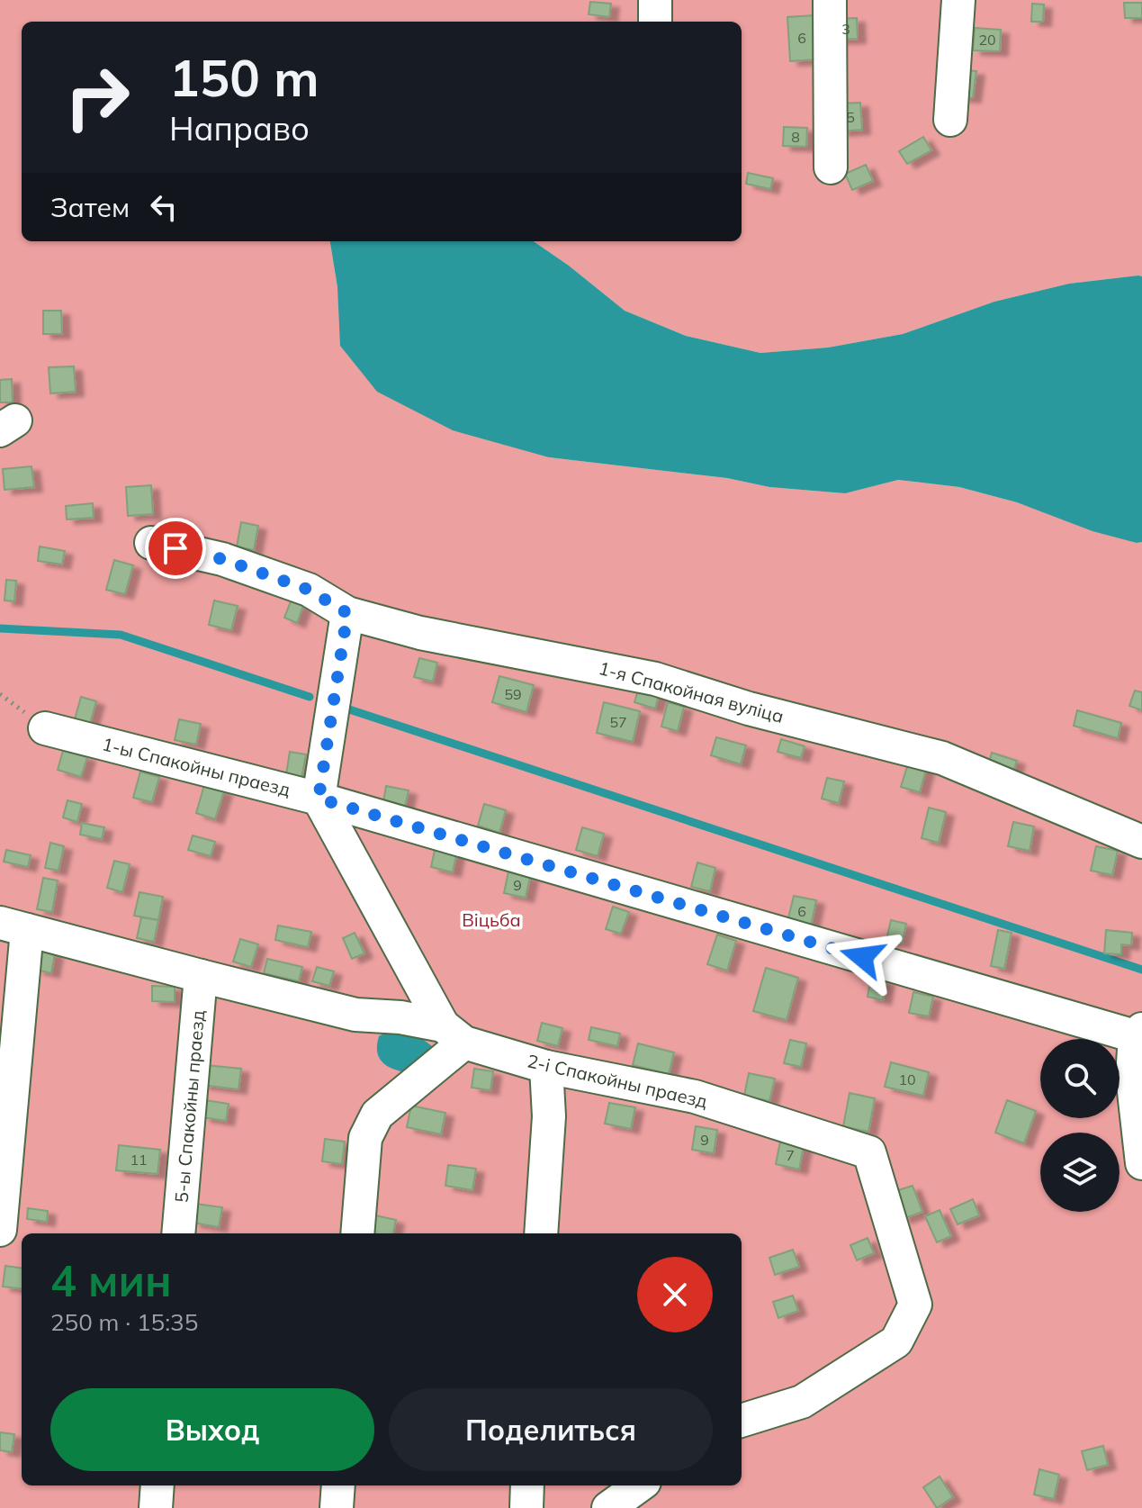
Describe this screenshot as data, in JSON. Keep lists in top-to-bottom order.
{
  "streets": {
    "lane": [
      "1-я Спакойная вуліца",
      "1-ы Спакойны праезд",
      "2-і Спакойны праезд",
      "5-ы Спакойны праезд"
    ]
  },
  "crossings": [
    ["2-і Спакойны праезд", "5-ы Спакойны праезд"]
  ],
  "parks": ["Віцьба"],
  "house_numbers": [
    "3",
    "6",
    "20",
    "5",
    "8",
    "59",
    "57",
    "9",
    "6",
    "10",
    "9",
    "7",
    "11"
  ],
  "page": {
    "turn": ["150 m", "Направо"],
    "then": "Затем",
    "heading": ["4 мин", "250 m · 15:35"],
    "buttons": ["Выход", "Поделиться"]
  }
}
